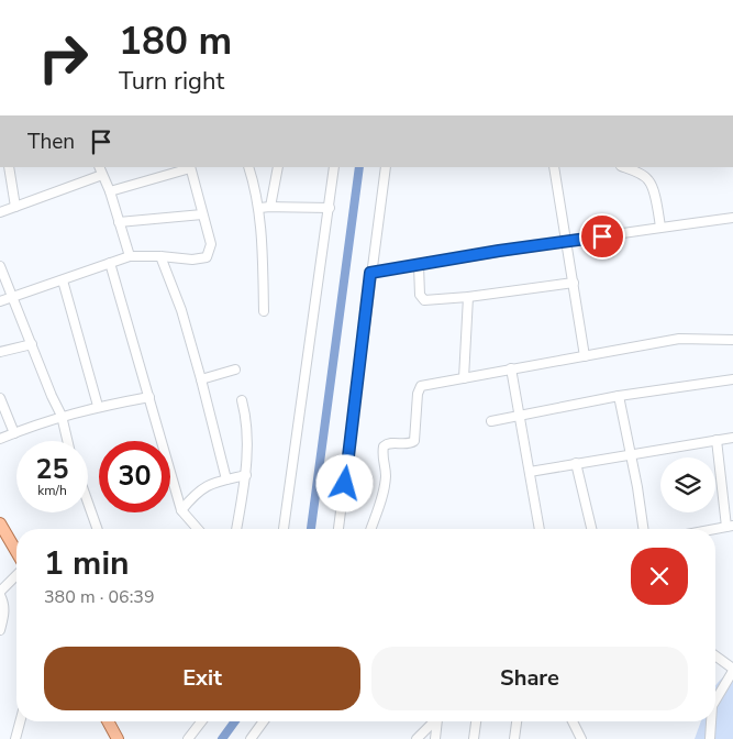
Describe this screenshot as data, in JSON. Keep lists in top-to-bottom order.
{
  "page": {
    "turn": ["180 m", "Turn right"],
    "then": "Then",
    "speed": "25 km/h",
    "limit": "30",
    "heading": ["1 min", "380 m · 06:39"],
    "buttons": ["Exit", "Share"]
  }
}
